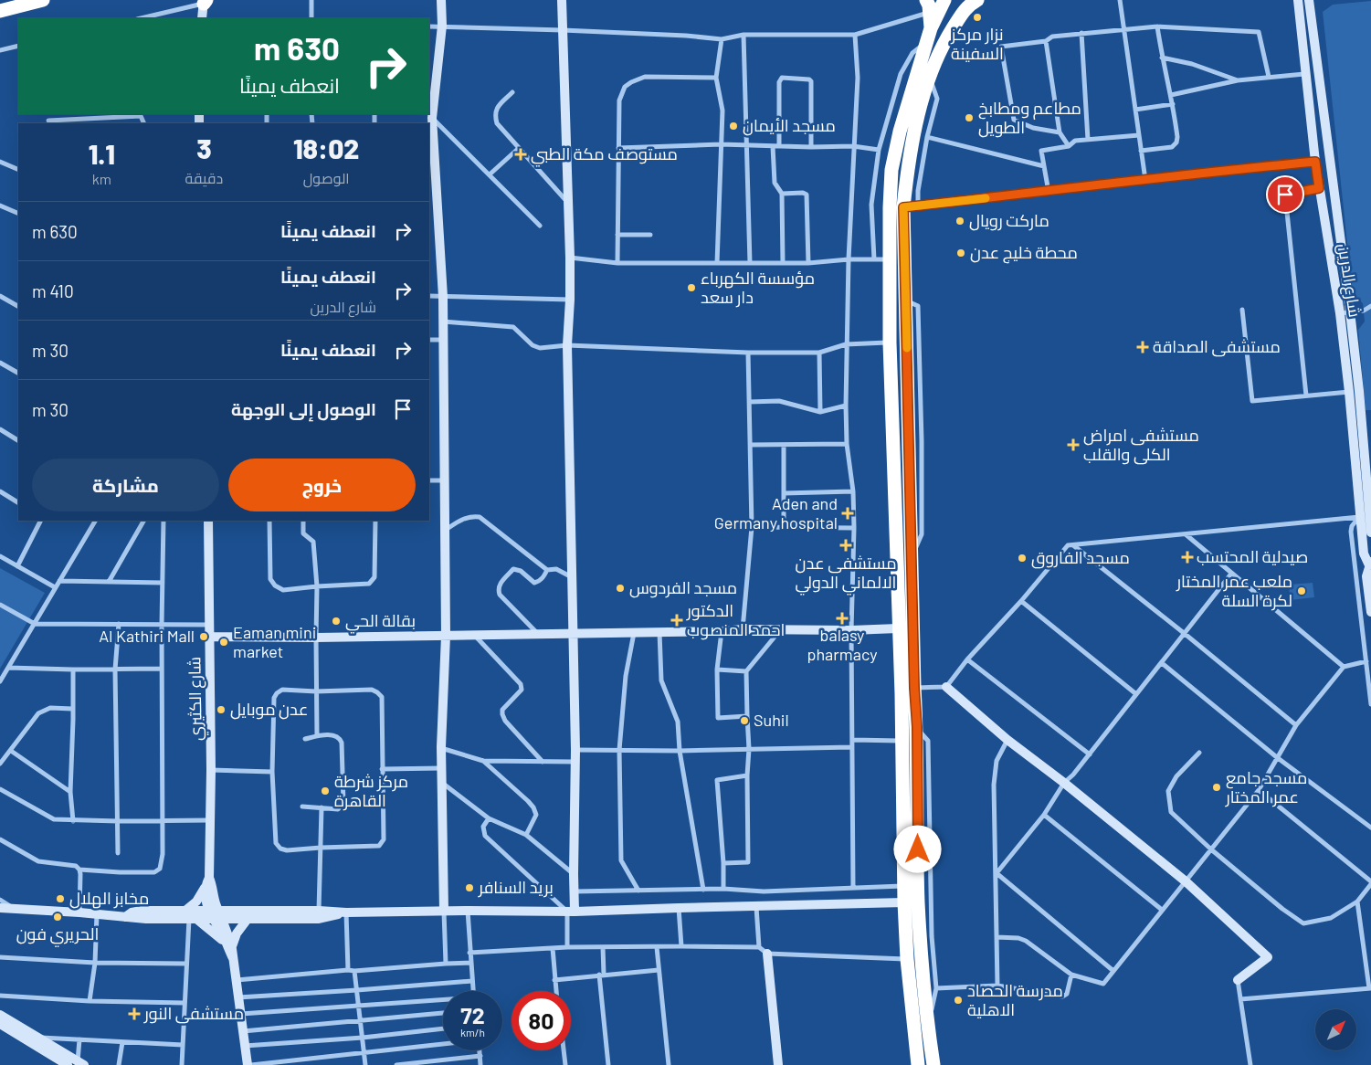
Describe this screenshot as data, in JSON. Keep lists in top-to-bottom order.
{
  "streets": {
    "street": ["شارع الدرين", "شارع الكثيري"]
  },
  "places": {
    "other": [
      "نزار مركز السفينة",
      "مطاعم ومطابخ الطويل",
      "مسجد الأيمان",
      "ماركت رويال",
      "محطة خليج عدن",
      "مؤسسة الكهرباء دار سعد",
      "مسجد الفاروق",
      "مسجد الفردوس",
      "ملعب عمر المختار لكرة السلة",
      "بقالة الحي",
      "Al Kathiri Mall",
      "Eaman mini market",
      "عدن موبايل",
      "Suhil",
      "مسجد جامع عمر المختار",
      "مركز شرطة القاهرة",
      "بريد السنافر",
      "مخابز الهلال",
      "الحريري فون",
      "مدرسة الحصاد الاهلية"
    ],
    "health": [
      "مستوصف مكة الطبي",
      "مستشفى الصداقة",
      "مستشفى امراض الكلى والقلب",
      "Aden and Germany hospital",
      "مستشفى عدن الالماني الدولي",
      "صيدلية المحتسب",
      "balasy pharmacy",
      "الدكتور احمد المنصوب",
      "مستشفى النور"
    ]
  },
  "north": "top right",
  "page": {
    "turn": ["630 m", "انعطف يمينًا"],
    "eta": [
      "18:02",
      "الوصول",
      "3",
      "دقيقة",
      "1.1",
      "km"
    ],
    "list": [
      {
        "name": "انعطف يمينًا",
        "value": "630 m"
      },
      {
        "name": "انعطف يمينًا",
        "note": "شارع الدرين",
        "value": "410 m"
      },
      {
        "name": "انعطف يمينًا",
        "value": "30 m"
      },
      {
        "name": "الوصول إلى الوجهة",
        "value": "30 m"
      }
    ],
    "buttons": ["خروج", "مشاركة"],
    "speed": "72 km/h",
    "limit": "80"
  }
}
